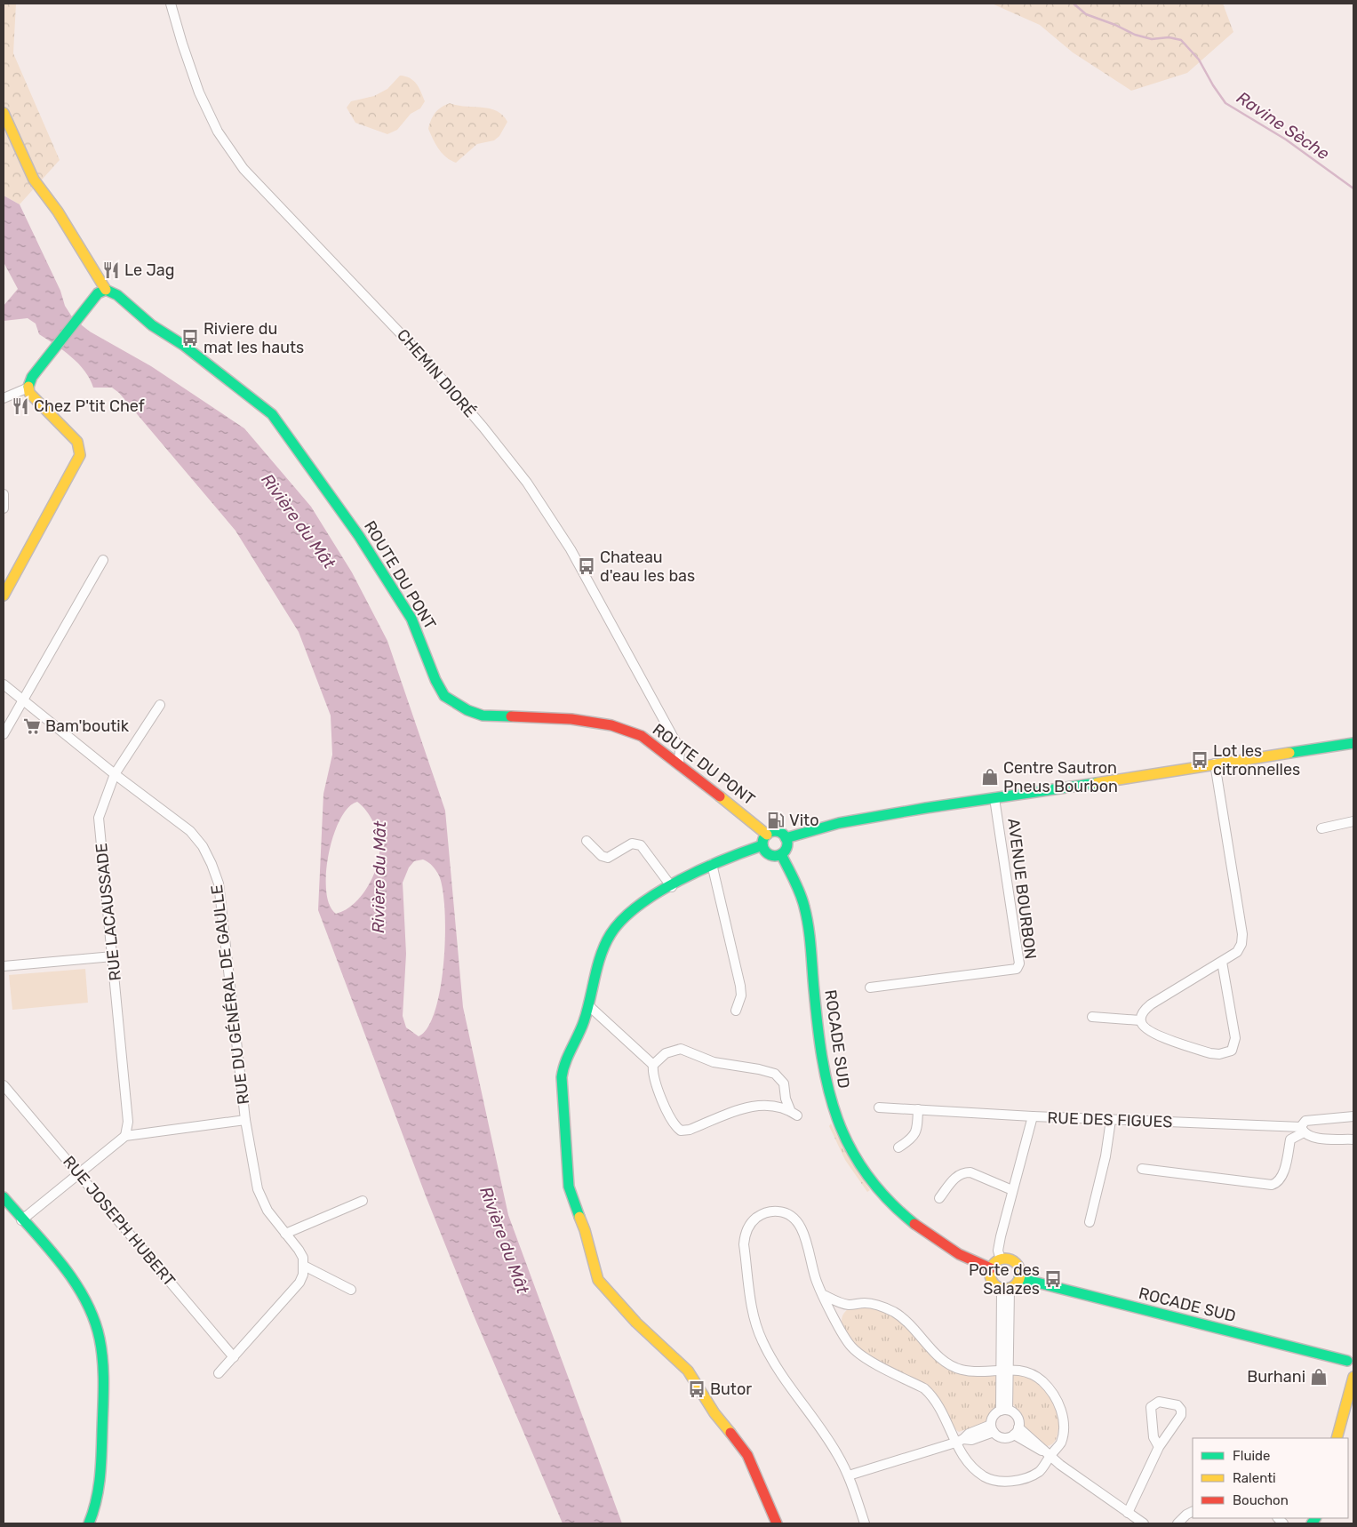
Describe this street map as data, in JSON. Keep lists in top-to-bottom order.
{
  "streets": {
    "main road": ["ROUTE DU PONT", "AVENUE BOURBON", "ROCADE SUD"],
    "street": [
      "CHEMIN DIORÉ",
      "RUE LACAUSSADE",
      "RUE DU GÉNÉRAL DE GAULLE",
      "RUE DES FIGUES",
      "RUE JOSEPH HUBERT"
    ]
  },
  "crossings": [
    ["CHEMIN DIORÉ", "ROUTE DU PONT"],
    ["ROUTE DU PONT", "AVENUE BOURBON"],
    ["ROUTE DU PONT", "ROCADE SUD"],
    ["AVENUE BOURBON", "ROCADE SUD"],
    ["RUE LACAUSSADE", "RUE DU GÉNÉRAL DE GAULLE"]
  ],
  "water": ["Ravine Sèche", "Rivière du Mât"],
  "places": {
    "restaurant": ["Le Jag", "Chez P'tit Chef"],
    "bus stop": [
      "Riviere du mat les hauts",
      "Chateau d'eau les bas",
      "Lot les citronnelles",
      "Porte des Salazes",
      "Butor"
    ],
    "supermarket": ["Bam'boutik"],
    "shop": ["Centre Sautron Pneus Bourbon", "Burhani"],
    "fuel station": ["Vito"]
  },
  "legend": ["Fluide", "Ralenti", "Bouchon"]
}
